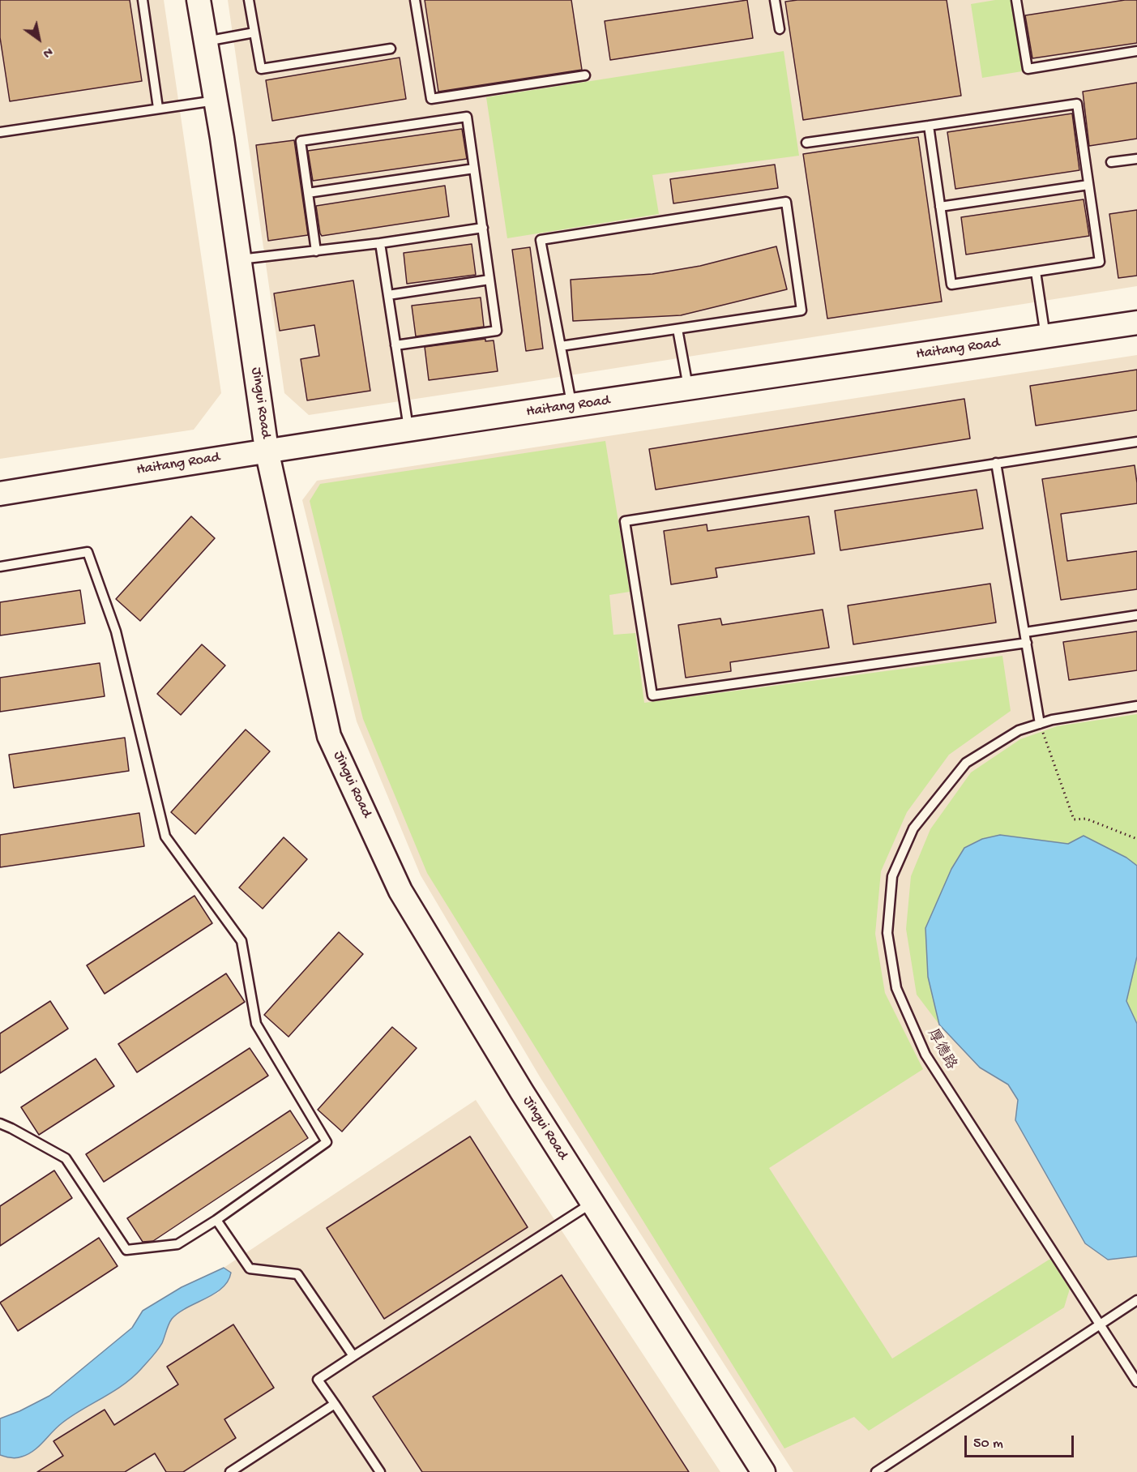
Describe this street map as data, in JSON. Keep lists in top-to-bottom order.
{
  "streets": {
    "street": ["Haitang Road", "Jingui Road"],
    "lane": ["厚德路"]
  },
  "crossings": [
    ["Haitang Road", "Jingui Road"]
  ],
  "scale_bar": "50 m",
  "north": "bottom right"
}
